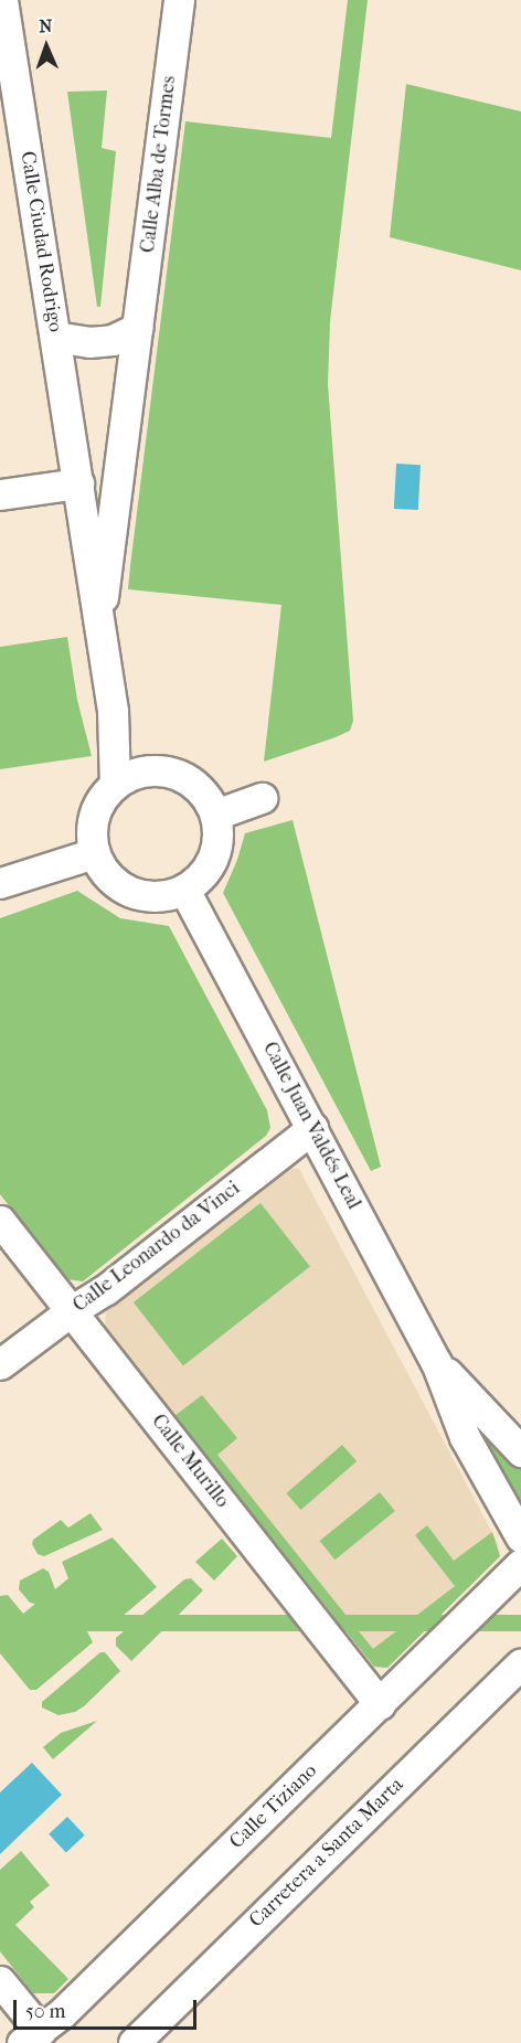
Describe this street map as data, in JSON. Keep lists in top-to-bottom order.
{
  "streets": {
    "street": [
      "Calle Alba de Tormes",
      "Calle Ciudad Rodrigo",
      "Calle Juan Valdés Leal",
      "Calle Leonardo da Vinci",
      "Calle Murillo",
      "Calle Tiziano",
      "Carretera a Santa Marta"
    ]
  },
  "crossings": [
    ["Calle Alba de Tormes", "Calle Ciudad Rodrigo"],
    ["Calle Ciudad Rodrigo", "Calle Juan Valdés Leal"],
    ["Calle Juan Valdés Leal", "Calle Leonardo da Vinci"],
    ["Calle Leonardo da Vinci", "Calle Murillo"],
    ["Calle Murillo", "Calle Tiziano"]
  ],
  "scale_bar": "50 m",
  "north": "top"
}
